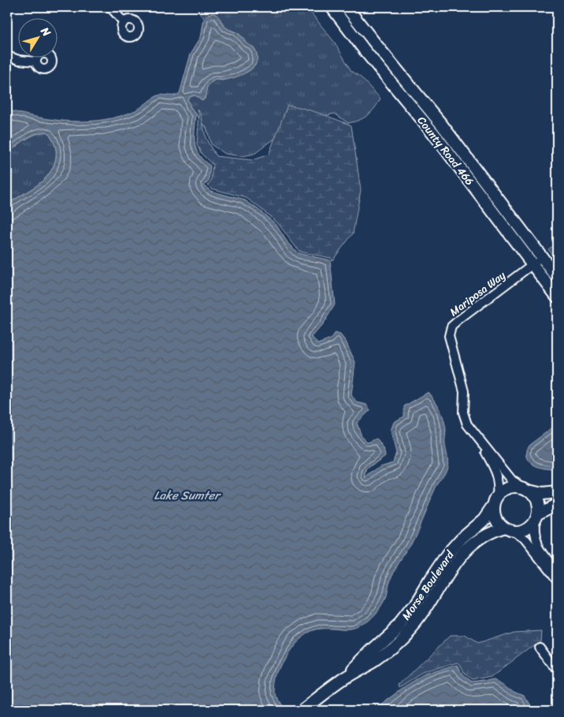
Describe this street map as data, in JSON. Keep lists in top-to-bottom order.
{
  "streets": {
    "main road": ["County Road 466", "Morse Boulevard"],
    "street": ["Mariposa Way"]
  },
  "crossings": [
    ["County Road 466", "Mariposa Way"],
    ["Mariposa Way", "Morse Boulevard"]
  ],
  "water": ["Lake Sumter"],
  "north": "top right"
}
